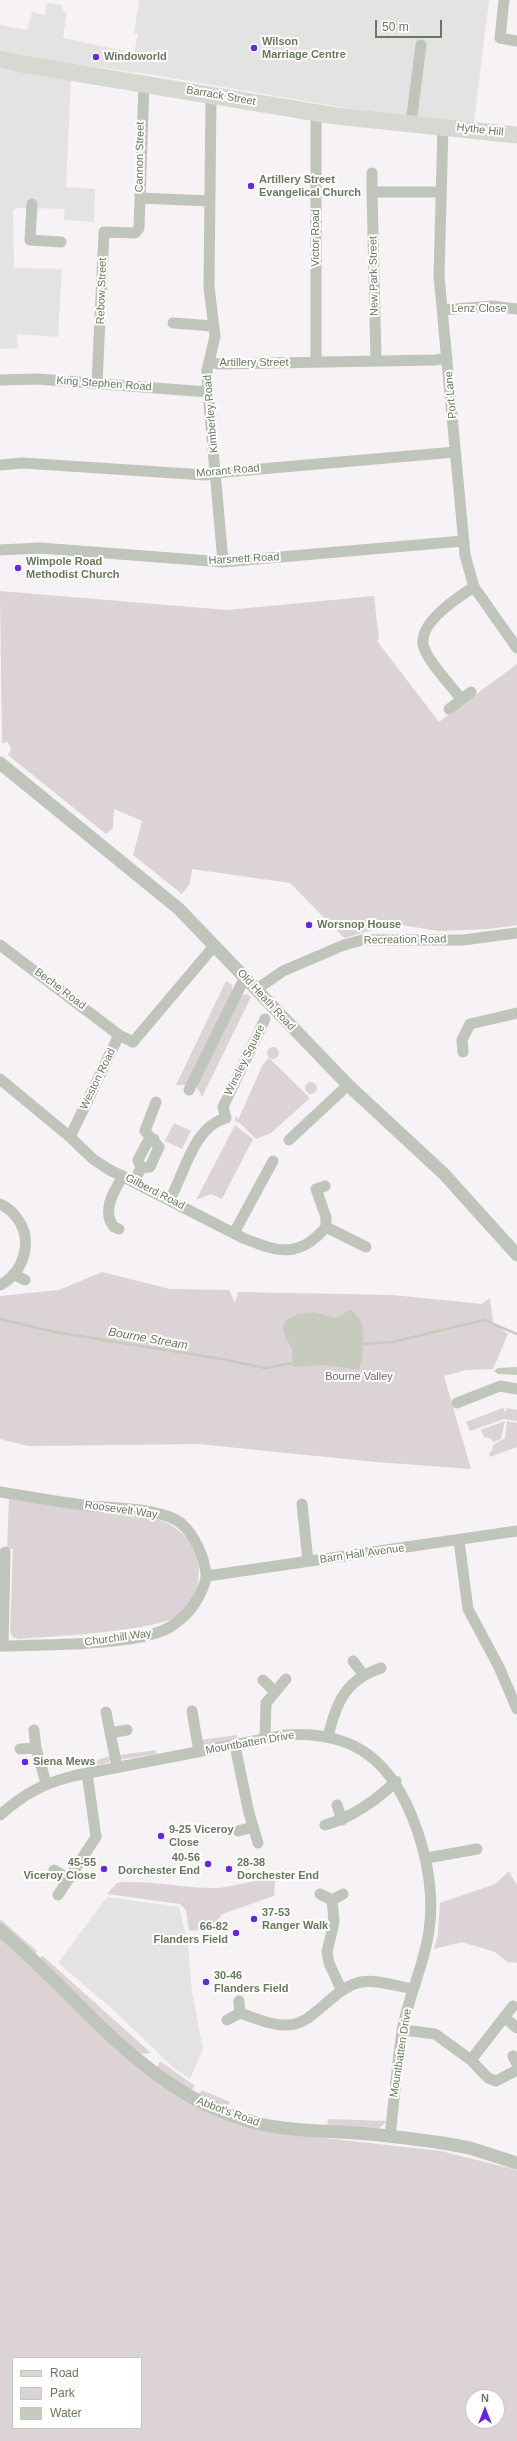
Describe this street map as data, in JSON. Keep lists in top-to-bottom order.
{
  "streets": {
    "main road": ["Barrack Street", "Hythe Hill"],
    "street": [
      "Cannon Street",
      "Victor Road",
      "New Park Street",
      "Rebow Street",
      "Lenz Close",
      "Artillery Street",
      "King Stephen Road",
      "Port Lane",
      "Kimberley Road",
      "Morant Road",
      "Harsnett Road",
      "Recreation Road",
      "Beche Road",
      "Old Heath Road",
      "Winsley Square",
      "Weston Road",
      "Gilberd Road",
      "Roosevelt Way",
      "Barn Hall Avenue",
      "Churchill Way",
      "Mountbatten Drive",
      "Abbot's Road"
    ]
  },
  "crossings": [
    ["Barrack Street", "Hythe Hill"],
    ["Barrack Street", "Cannon Street"],
    ["Barrack Street", "Victor Road"],
    ["Barrack Street", "Artillery Street"],
    ["Barrack Street", "Port Lane"],
    ["Hythe Hill", "Port Lane"],
    ["Cannon Street", "Rebow Street"],
    ["Victor Road", "Artillery Street"],
    ["New Park Street", "Artillery Street"],
    ["Rebow Street", "King Stephen Road"],
    ["Lenz Close", "Port Lane"],
    ["Artillery Street", "Port Lane"],
    ["Artillery Street", "Kimberley Road"],
    ["King Stephen Road", "Kimberley Road"],
    ["Port Lane", "Morant Road"],
    ["Port Lane", "Harsnett Road"],
    ["Kimberley Road", "Morant Road"],
    ["Kimberley Road", "Harsnett Road"],
    ["Recreation Road", "Old Heath Road"],
    ["Beche Road", "Weston Road"],
    ["Old Heath Road", "Weston Road"],
    ["Winsley Square", "Gilberd Road"],
    ["Weston Road", "Gilberd Road"],
    ["Roosevelt Way", "Barn Hall Avenue"],
    ["Roosevelt Way", "Churchill Way"],
    ["Barn Hall Avenue", "Churchill Way"],
    ["Mountbatten Drive", "Abbot's Road"]
  ],
  "water": ["Bourne Stream"],
  "parks": ["Bourne Valley"],
  "places": [
    "Wilson Marriage Centre",
    "Windoworld",
    "Artillery Street Evangelical Church",
    "Wimpole Road Methodist Church",
    "Worsnop House",
    "Siena Mews",
    "9-25 Viceroy Close",
    "40-56 Dorchester End",
    "45-55 Viceroy Close",
    "28-38 Dorchester End",
    "37-53 Ranger Walk",
    "66-82 Flanders Field",
    "30-46 Flanders Field"
  ],
  "legend": ["Road", "Park", "Water"],
  "scale_bar": "50 m",
  "north": "top"
}
